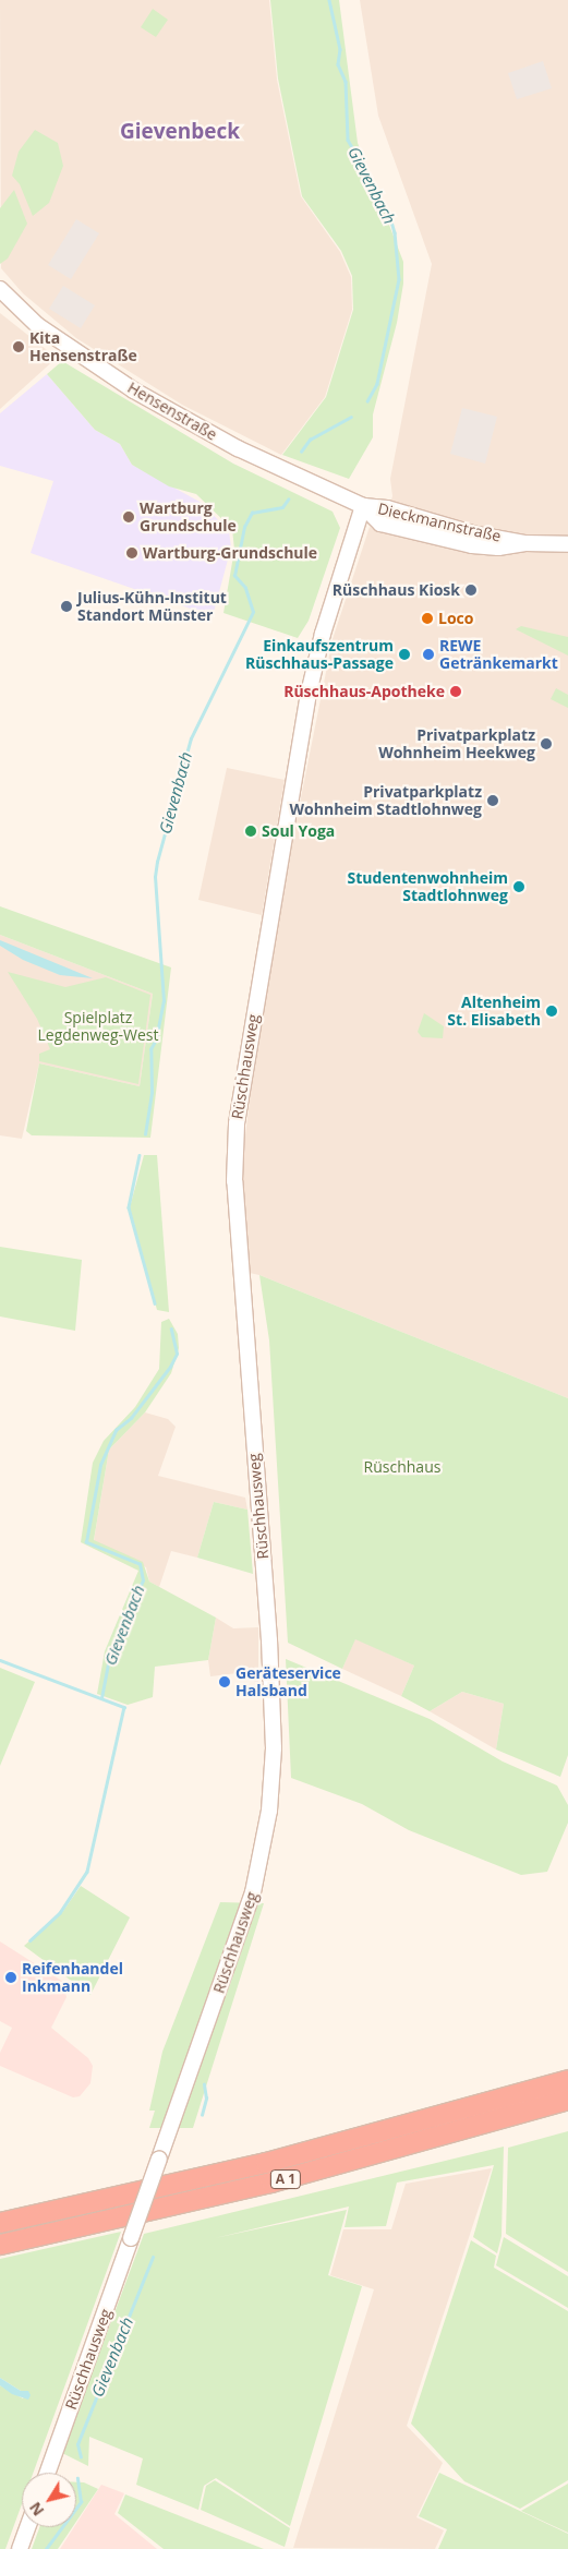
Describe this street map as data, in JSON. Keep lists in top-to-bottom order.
{
  "streets": {
    "highway": ["A 1"],
    "main road": ["Hensenstraße", "Dieckmannstraße", "Rüschhausweg"]
  },
  "crossings": [
    ["Hensenstraße", "Dieckmannstraße"],
    ["Hensenstraße", "Rüschhausweg"],
    ["Dieckmannstraße", "Rüschhausweg"]
  ],
  "districts": ["Gievenbeck"],
  "water": ["Gievenbach"],
  "parks": ["Spielplatz Legdenweg-West", "Rüschhaus"],
  "places": [
    "Kita Hensenstraße",
    "Wartburg Grundschule",
    "Wartburg-Grundschule",
    "Rüschhaus Kiosk",
    "Julius-Kühn-Institut Standort Münster",
    "Loco",
    "Einkaufszentrum Rüschhaus-Passage",
    "REWE Getränkemarkt",
    "Rüschhaus-Apotheke",
    "Privatparkplatz Wohnheim Heekweg",
    "Privatparkplatz Wohnheim Stadtlohnweg",
    "Soul Yoga",
    "Studentenwohnheim Stadtlohnweg",
    "Altenheim St. Elisabeth",
    "Geräteservice Halsband",
    "Reifenhandel Inkmann"
  ],
  "north": "bottom left"
}
